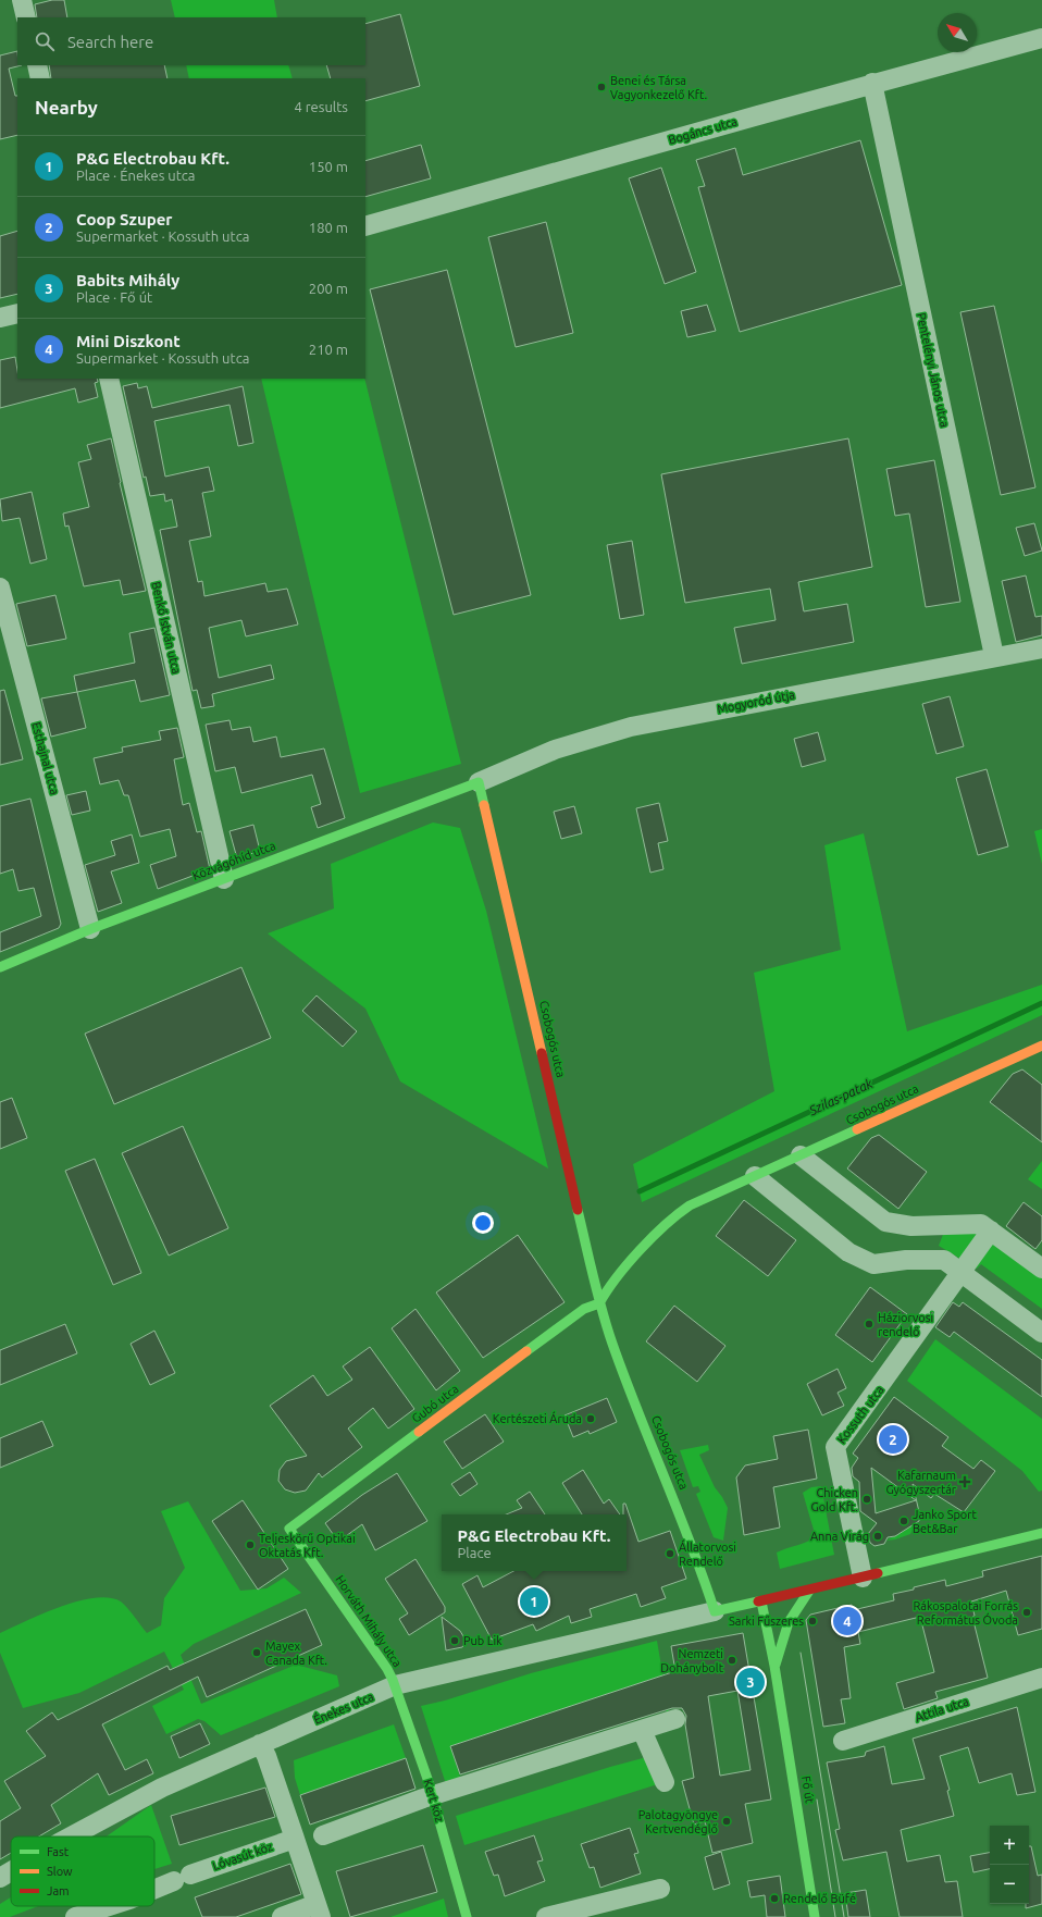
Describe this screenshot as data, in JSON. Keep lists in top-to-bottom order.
{
  "streets": {
    "street": [
      "Bogáncs utca",
      "Pentelényi János utca",
      "Benkő István utca",
      "Mogyoród útja",
      "Esthajnal utca",
      "Közvágóhíd utca",
      "Csobogós utca",
      "Gubó utca",
      "Kossuth utca",
      "Horváth Mihály utca",
      "Énekes utca",
      "Attila utca",
      "Fő út",
      "Kert köz",
      "Lóvasút köz"
    ]
  },
  "crossings": [
    ["Bogáncs utca", "Pentelényi János utca"],
    ["Pentelényi János utca", "Mogyoród útja"],
    ["Benkő István utca", "Közvágóhíd utca"],
    ["Mogyoród útja", "Közvágóhíd utca"],
    ["Mogyoród útja", "Csobogós utca"],
    ["Esthajnal utca", "Közvágóhíd utca"],
    ["Közvágóhíd utca", "Csobogós utca"],
    ["Csobogós utca", "Gubó utca"],
    ["Csobogós utca", "Énekes utca"],
    ["Gubó utca", "Horváth Mihály utca"],
    ["Horváth Mihály utca", "Énekes utca"],
    ["Horváth Mihály utca", "Kert köz"],
    ["Énekes utca", "Kert köz"]
  ],
  "water": ["Szilas-patak"],
  "places": {
    "other": [
      "Benei és Társa Vagyonkezelő Kft.",
      "Háziorvosi rendelő",
      "Kertészeti Áruda",
      "Chicken Gold Kft.",
      "Janko Sport Bet&Bar",
      "Anna Virág",
      "Teljeskörű Optikai Oktatás Kft.",
      "Állatorvosi Rendelő",
      "Rákospalotai Forrás Református Óvoda",
      "Sarki Fűszeres",
      "Pub Lik",
      "Mayex Canada Kft.",
      "Nemzeti Dohánybolt",
      "Palotagyöngye Kertvendéglő",
      "Rendelő Büfé"
    ],
    "health": ["Kafarnaum Gyógyszertár"]
  },
  "legend": ["Fast", "Slow", "Jam"],
  "north": "top left",
  "page": {
    "search": "Search here",
    "heading": ["Nearby", "4 results"],
    "list": [
      {
        "mark": "1",
        "name": "P&G Electrobau Kft.",
        "note": "Place · Énekes utca",
        "value": "150 m"
      },
      {
        "mark": "2",
        "name": "Coop Szuper",
        "note": "Supermarket · Kossuth utca",
        "value": "180 m"
      },
      {
        "mark": "3",
        "name": "Babits Mihály",
        "note": "Place · Fő út",
        "value": "200 m"
      },
      {
        "mark": "4",
        "name": "Mini Diszkont",
        "note": "Supermarket · Kossuth utca",
        "value": "210 m"
      }
    ],
    "pins": [
      "2",
      "1",
      "4",
      "3"
    ],
    "popup": ["P&G Electrobau Kft.", "Place"],
    "map_buttons": ["+", "−"]
  }
}
